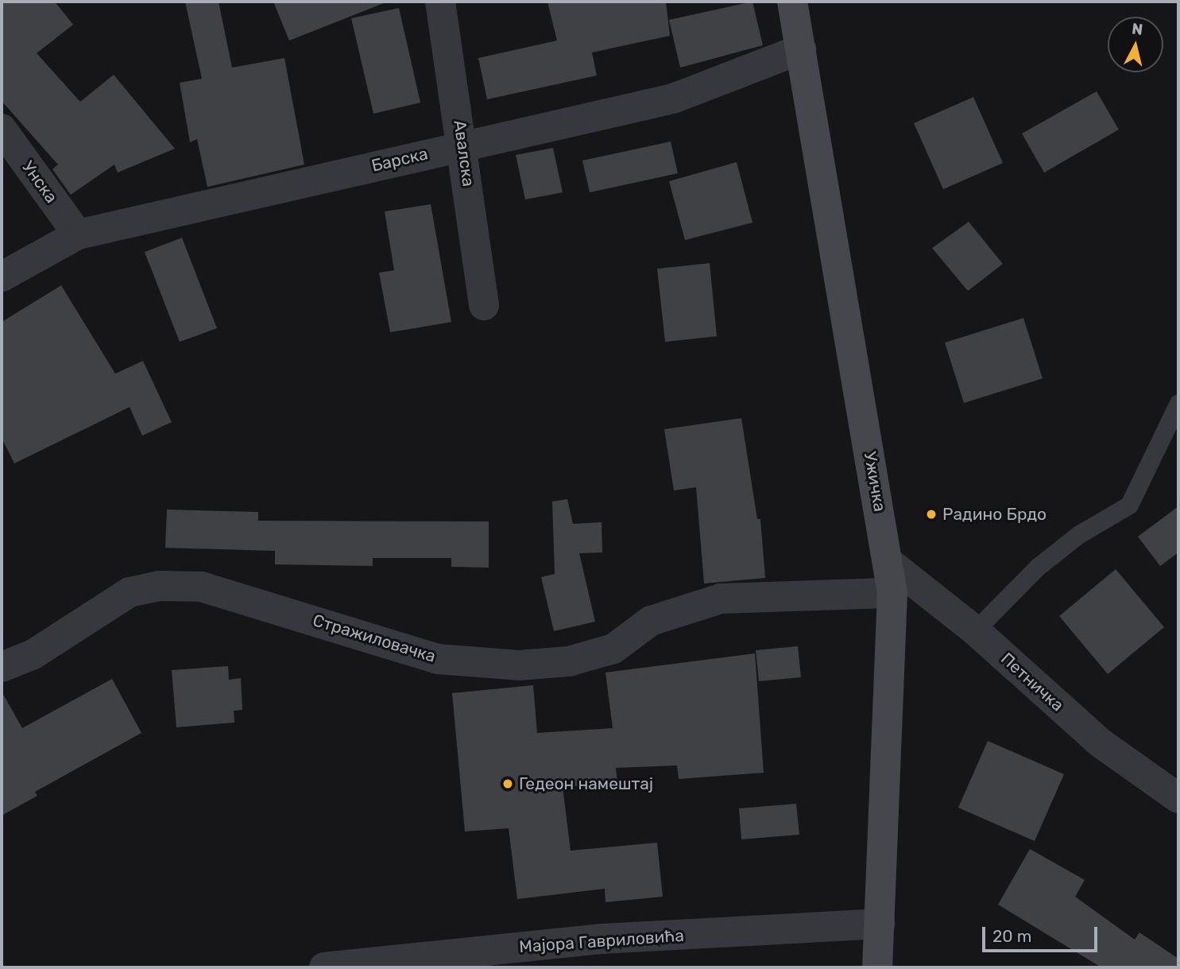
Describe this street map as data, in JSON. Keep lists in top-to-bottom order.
{
  "streets": {
    "main road": ["Ужичка"],
    "street": [
      "Авалска",
      "Барска",
      "Унска",
      "Стражиловачка",
      "Петничка",
      "Мајора Гавриловића"
    ]
  },
  "crossings": [
    ["Авалска", "Барска"],
    ["Барска", "Унска"],
    ["Барска", "Ужичка"],
    ["Ужичка", "Стражиловачка"],
    ["Ужичка", "Петничка"],
    ["Ужичка", "Мајора Гавриловића"]
  ],
  "places": ["Радино Брдо", "Гедеон намештај"],
  "scale_bar": "20 m",
  "north": "top"
}
